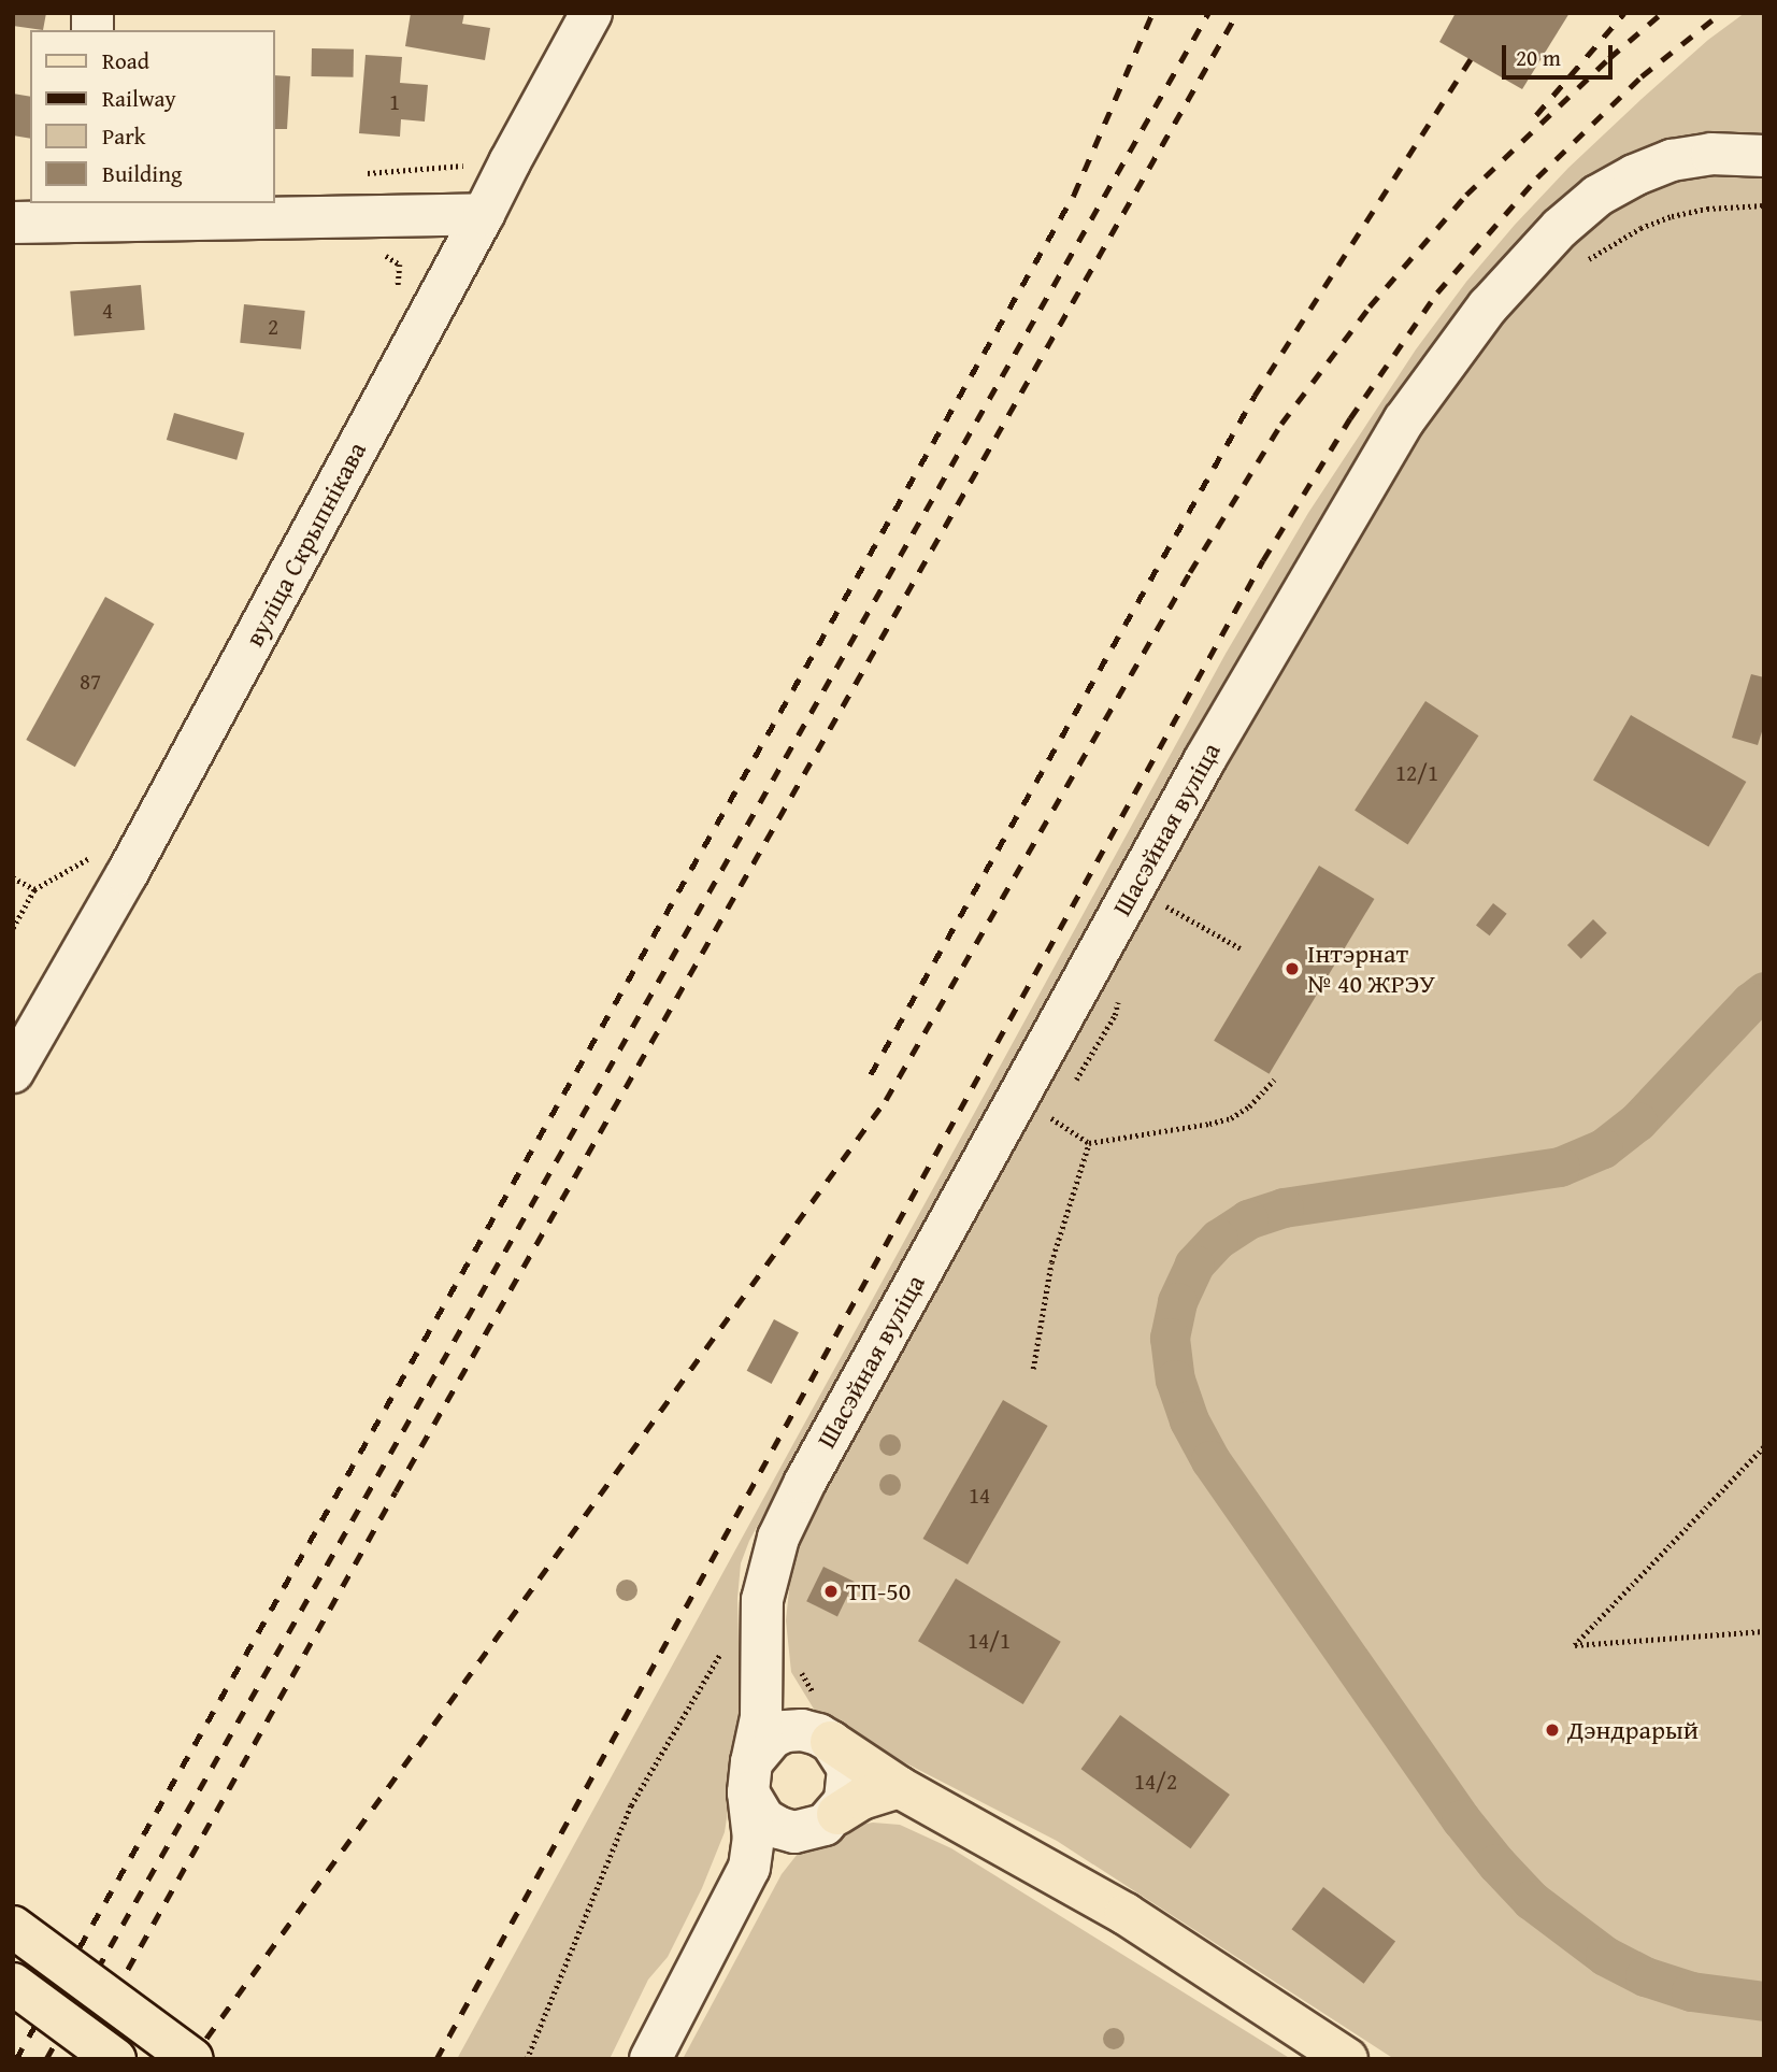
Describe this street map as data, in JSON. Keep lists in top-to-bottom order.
{
  "streets": {
    "main road": ["вуліца Скрыпнікава", "Шасэйная вуліца"]
  },
  "places": ["Інтэрнат № 40 ЖРЭУ", "ТП-50", "Дэндрарый"],
  "house_numbers": [
    "1",
    "4",
    "2",
    "87",
    "12/1",
    "14",
    "14/1",
    "14/2"
  ],
  "legend": [
    "Road",
    "Railway",
    "Park",
    "Building"
  ],
  "scale_bar": "20 m"
}
